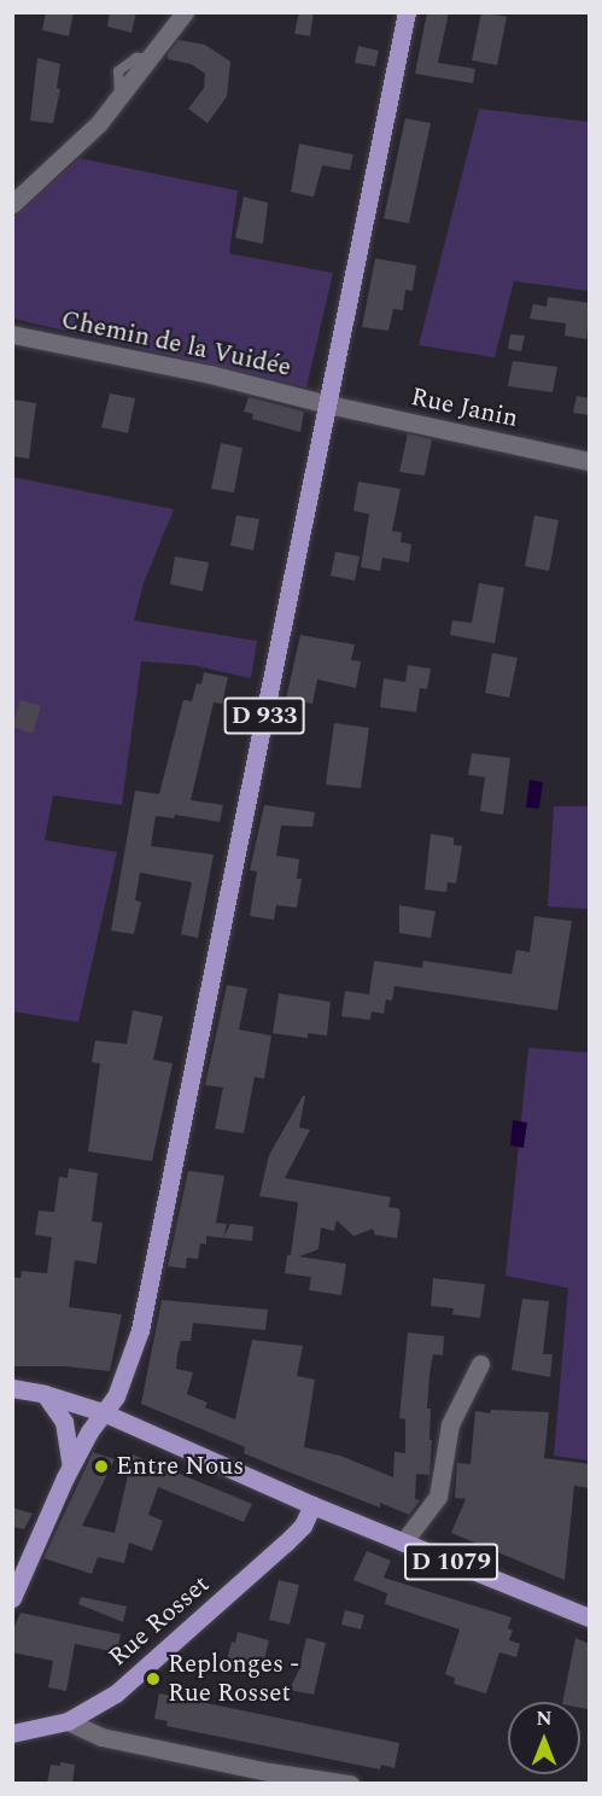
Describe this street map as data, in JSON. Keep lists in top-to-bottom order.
{
  "streets": {
    "main road": ["D 933", "D 1079", "Rue Rosset"],
    "street": ["Chemin de la Vuidée", "Rue Janin"]
  },
  "crossings": [
    ["Chemin de la Vuidée", "Rue Janin"],
    ["Chemin de la Vuidée", "D 933"],
    ["Rue Janin", "D 933"],
    ["D 933", "D 1079"],
    ["D 1079", "Rue Rosset"]
  ],
  "places": ["Entre Nous", "Replonges - Rue Rosset"],
  "north": "top"
}
